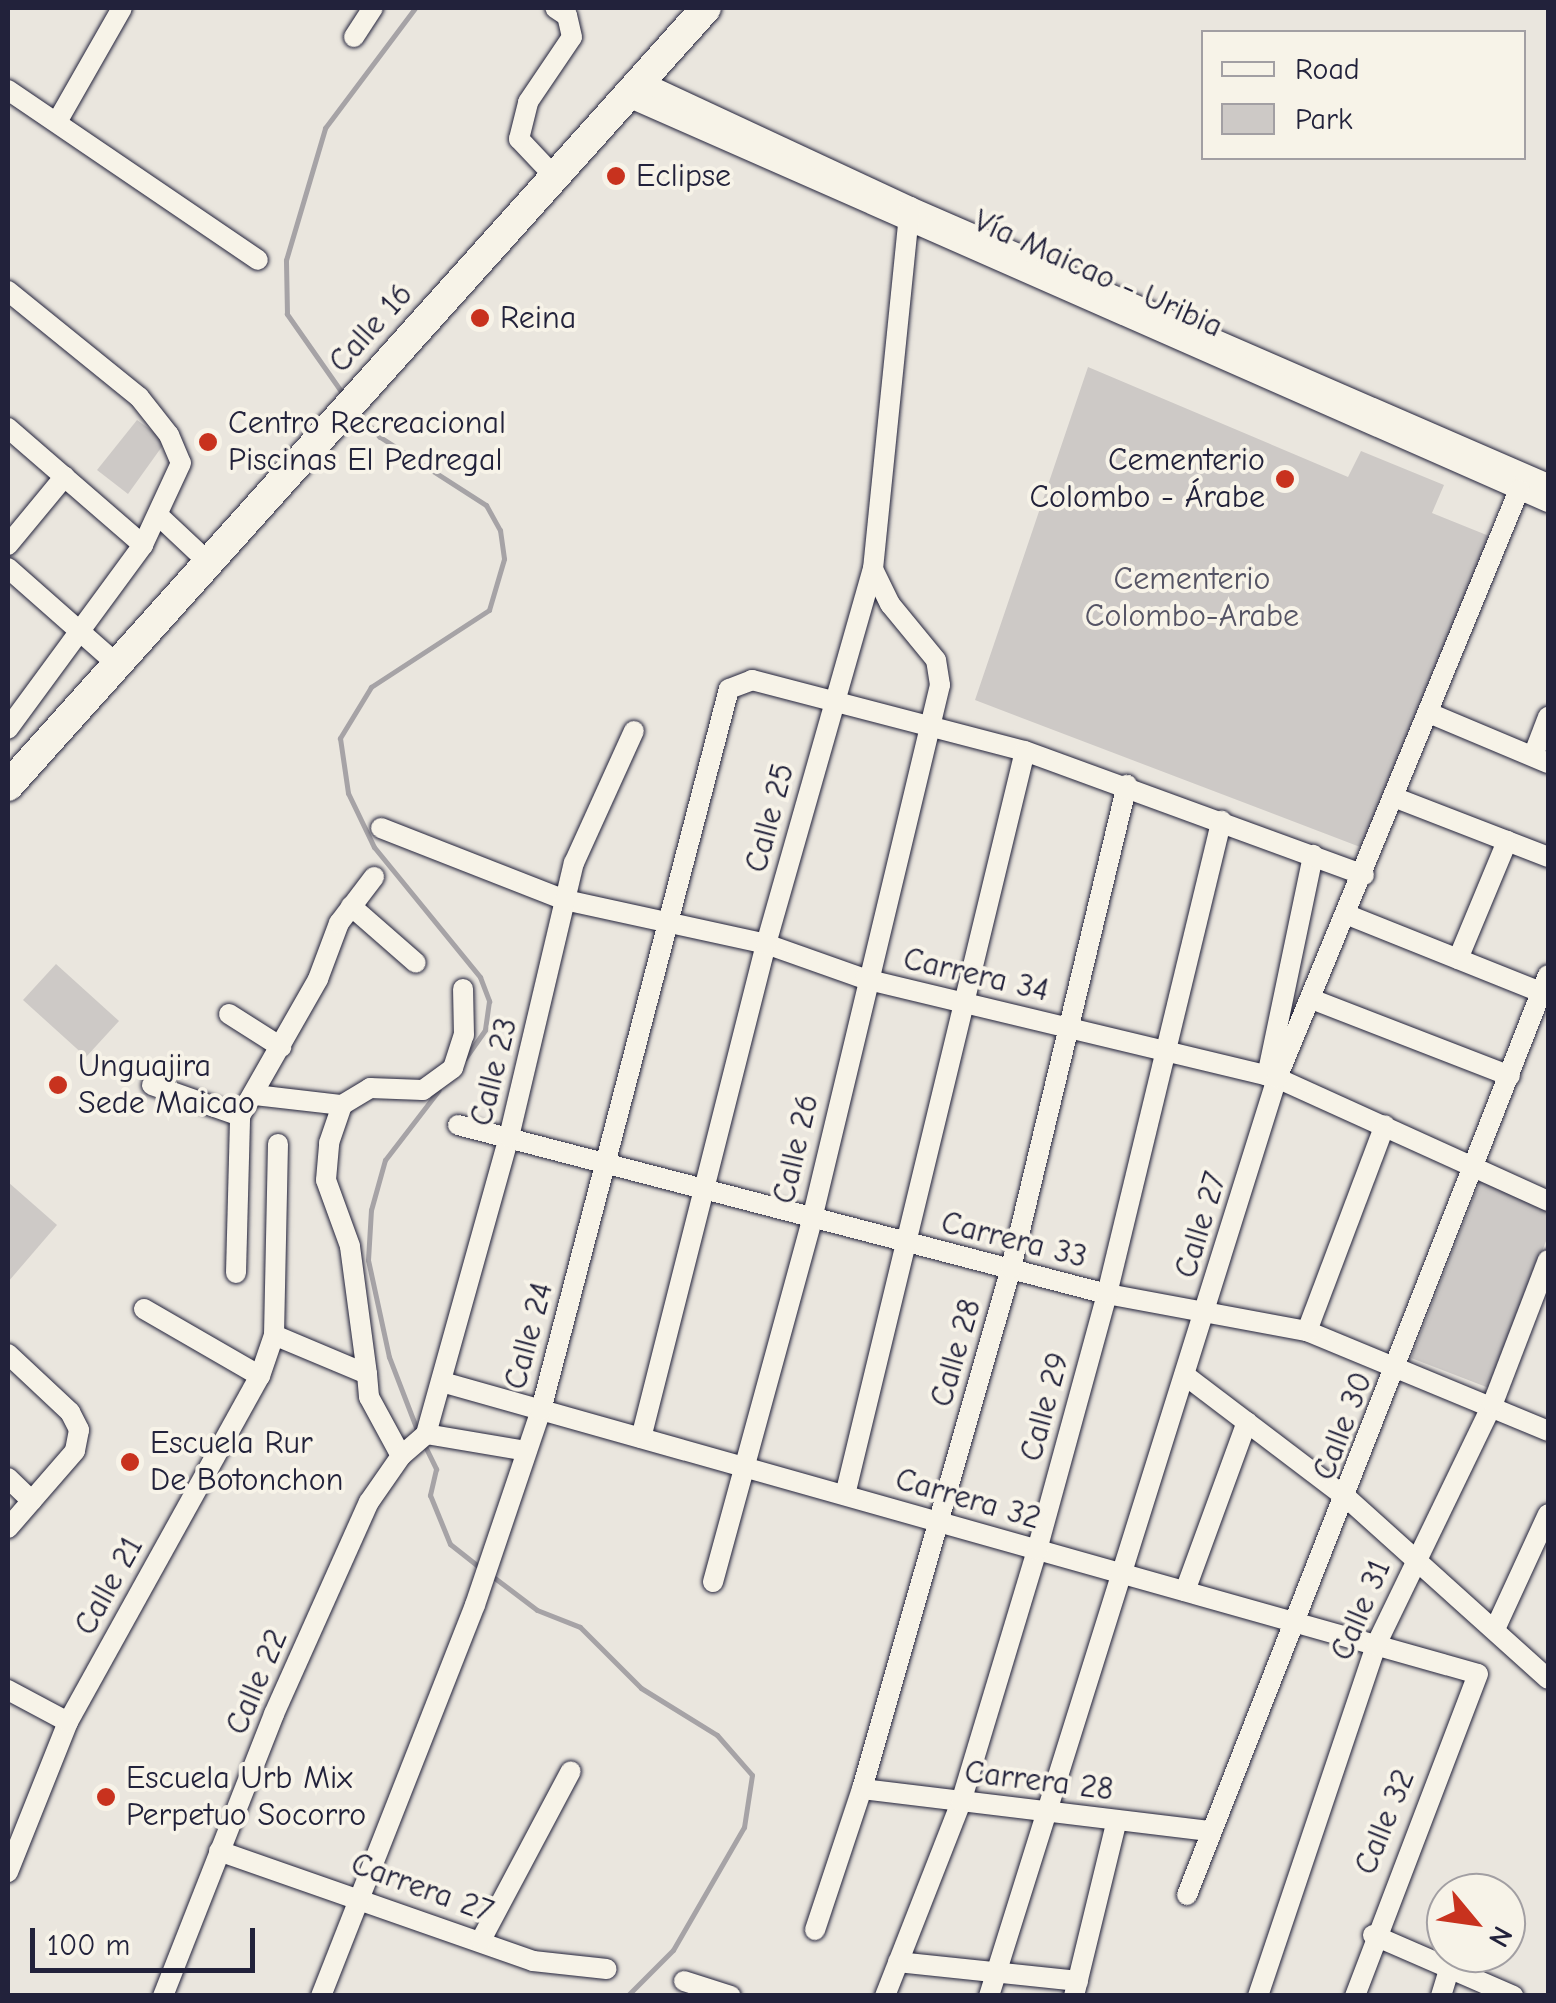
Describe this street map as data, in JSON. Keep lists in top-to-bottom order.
{
  "streets": {
    "highway": ["Calle 16"],
    "street": [
      "Vía Maicao - Uribia",
      "Calle 25",
      "Carrera 34",
      "Calle 23",
      "Calle 26",
      "Calle 27",
      "Carrera 33",
      "Calle 24",
      "Calle 28",
      "Calle 29",
      "Calle 30",
      "Carrera 32",
      "Calle 21",
      "Calle 31",
      "Calle 22",
      "Carrera 28",
      "Calle 32",
      "Carrera 27"
    ]
  },
  "crossings": [
    ["Vía Maicao - Uribia", "Calle 16"],
    ["Vía Maicao - Uribia", "Calle 25"],
    ["Vía Maicao - Uribia", "Calle 27"],
    ["Calle 25", "Carrera 34"],
    ["Calle 25", "Calle 26"],
    ["Calle 25", "Carrera 33"],
    ["Calle 25", "Calle 24"],
    ["Calle 25", "Carrera 32"],
    ["Carrera 34", "Calle 23"],
    ["Carrera 34", "Calle 26"],
    ["Carrera 34", "Calle 27"],
    ["Carrera 34", "Calle 24"],
    ["Carrera 34", "Calle 28"],
    ["Carrera 34", "Calle 29"],
    ["Carrera 34", "Calle 30"],
    ["Calle 23", "Carrera 33"],
    ["Calle 23", "Carrera 32"],
    ["Calle 23", "Calle 22"],
    ["Calle 26", "Carrera 33"],
    ["Calle 26", "Carrera 32"],
    ["Calle 27", "Carrera 33"],
    ["Calle 27", "Carrera 32"],
    ["Calle 27", "Carrera 28"],
    ["Carrera 33", "Calle 24"],
    ["Carrera 33", "Calle 28"],
    ["Carrera 33", "Calle 29"],
    ["Carrera 33", "Calle 30"],
    ["Carrera 33", "Calle 31"],
    ["Calle 24", "Carrera 32"],
    ["Calle 24", "Carrera 27"],
    ["Calle 28", "Carrera 32"],
    ["Calle 28", "Carrera 28"],
    ["Calle 29", "Carrera 32"],
    ["Calle 29", "Carrera 28"],
    ["Calle 30", "Carrera 32"],
    ["Calle 30", "Carrera 28"],
    ["Carrera 32", "Calle 31"],
    ["Carrera 32", "Calle 32"],
    ["Calle 22", "Carrera 27"]
  ],
  "parks": ["Cementerio Colombo-Arabe"],
  "places": [
    "Eclipse",
    "Reina",
    "Centro Recreacional Piscinas El Pedregal",
    "Cementerio Colombo - Árabe",
    "Unguajira Sede Maicao",
    "Escuela Rur De Botonchon",
    "Escuela Urb Mix Perpetuo Socorro"
  ],
  "legend": ["Road", "Park"],
  "scale_bar": "100 m",
  "north": "bottom right"
}
